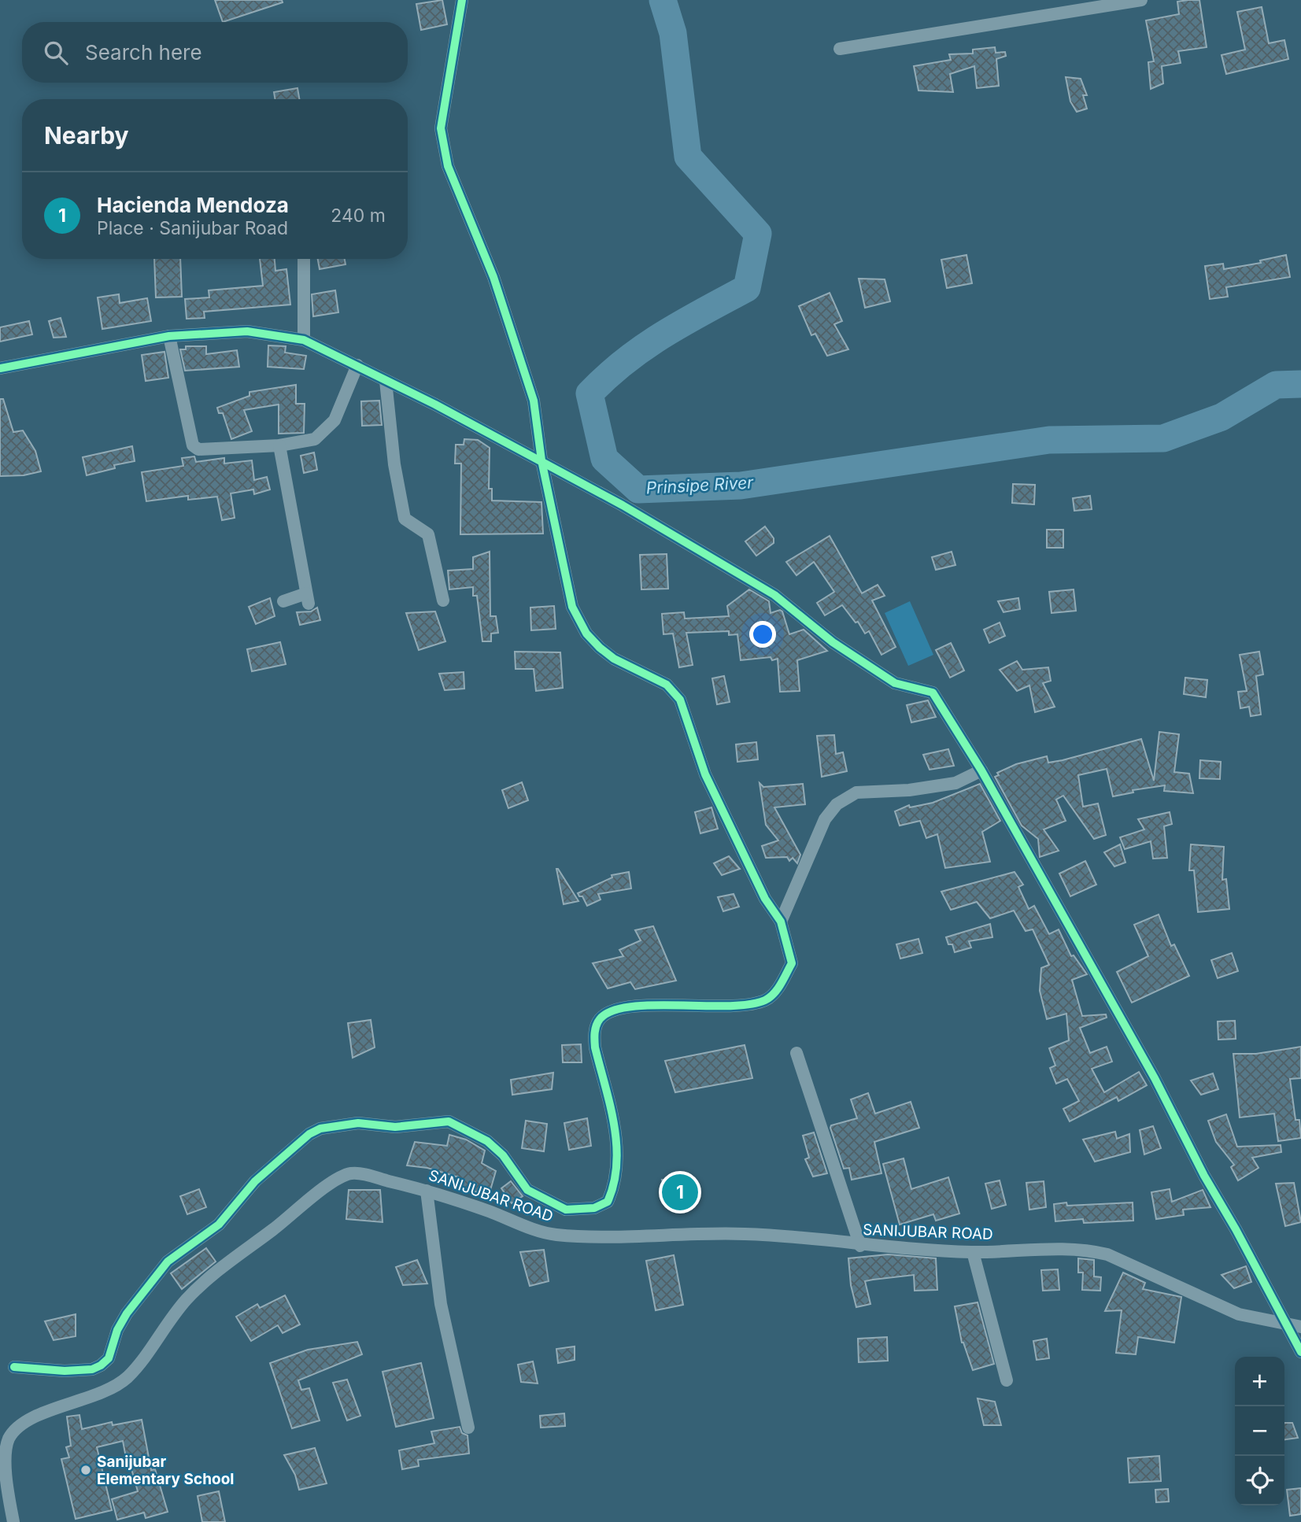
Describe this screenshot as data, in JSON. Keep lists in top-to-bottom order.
{
  "streets": {
    "street": ["SANIJUBAR ROAD"]
  },
  "water": ["Prinsipe River"],
  "places": ["Sanijubar Elementary School"],
  "page": {
    "search": "Search here",
    "heading": "Nearby",
    "list": [
      {
        "mark": "1",
        "name": "Hacienda Mendoza",
        "note": "Place · Sanijubar Road",
        "value": "240 m"
      }
    ],
    "pins": "1",
    "map_buttons": ["+", "−"]
  }
}
